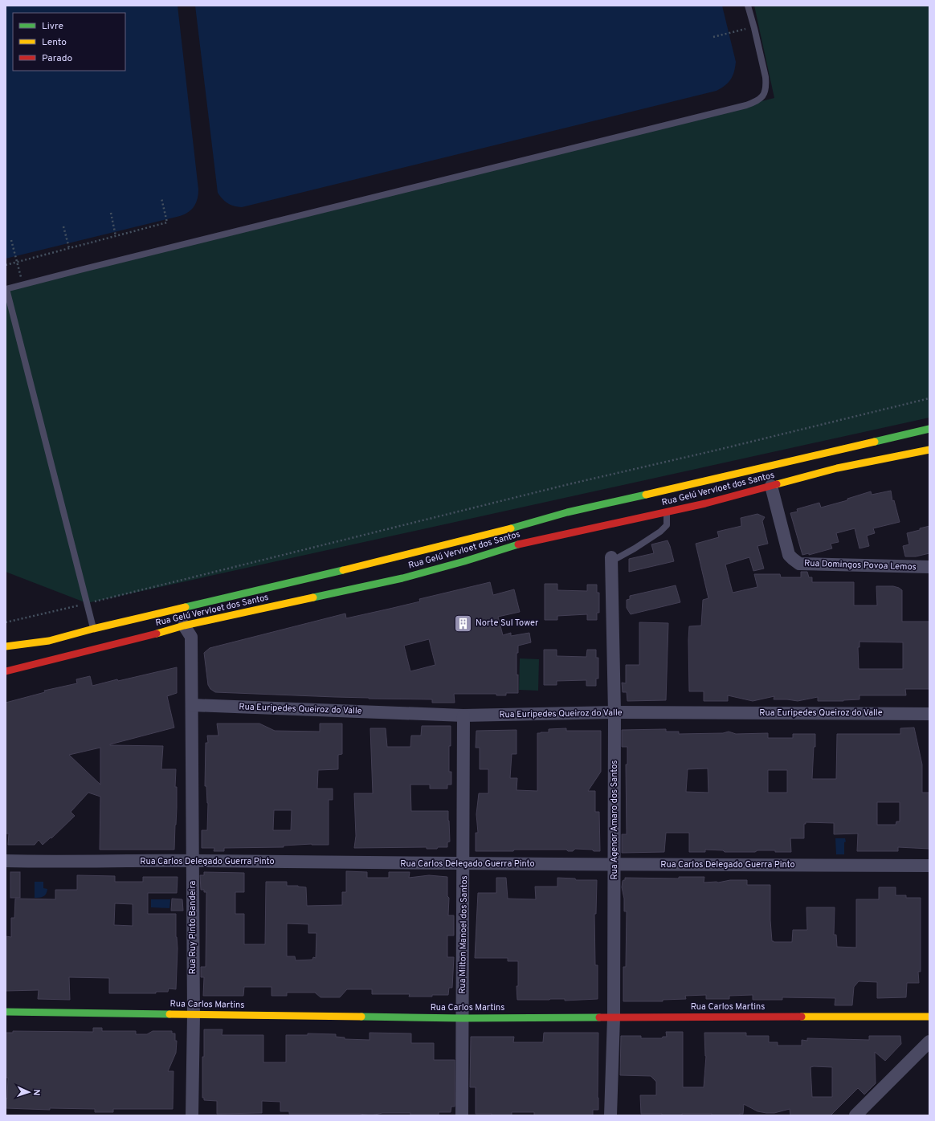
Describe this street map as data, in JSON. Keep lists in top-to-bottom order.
{
  "streets": {
    "main road": ["Rua Gelú Vervloet dos Santos", "Rua Carlos Martins"],
    "street": [
      "Rua Domingos Povoa Lemos",
      "Rua Euripedes Queiroz do Valle",
      "Rua Agenor Amaro dos Santos",
      "Rua Carlos Delegado Guerra Pinto",
      "Rua Ruy Pinto Bandeira",
      "Rua Milton Manoel dos Santos"
    ]
  },
  "crossings": [
    ["Rua Gelú Vervloet dos Santos", "Rua Domingos Povoa Lemos"],
    ["Rua Gelú Vervloet dos Santos", "Rua Ruy Pinto Bandeira"],
    ["Rua Euripedes Queiroz do Valle", "Rua Agenor Amaro dos Santos"],
    ["Rua Euripedes Queiroz do Valle", "Rua Ruy Pinto Bandeira"],
    ["Rua Euripedes Queiroz do Valle", "Rua Milton Manoel dos Santos"],
    ["Rua Agenor Amaro dos Santos", "Rua Carlos Delegado Guerra Pinto"],
    ["Rua Agenor Amaro dos Santos", "Rua Carlos Martins"],
    ["Rua Carlos Delegado Guerra Pinto", "Rua Ruy Pinto Bandeira"],
    ["Rua Carlos Delegado Guerra Pinto", "Rua Milton Manoel dos Santos"],
    ["Rua Ruy Pinto Bandeira", "Rua Carlos Martins"],
    ["Rua Milton Manoel dos Santos", "Rua Carlos Martins"]
  ],
  "places": {
    "building": ["Norte Sul Tower"]
  },
  "legend": ["Livre", "Lento", "Parado"],
  "north": "right"
}
